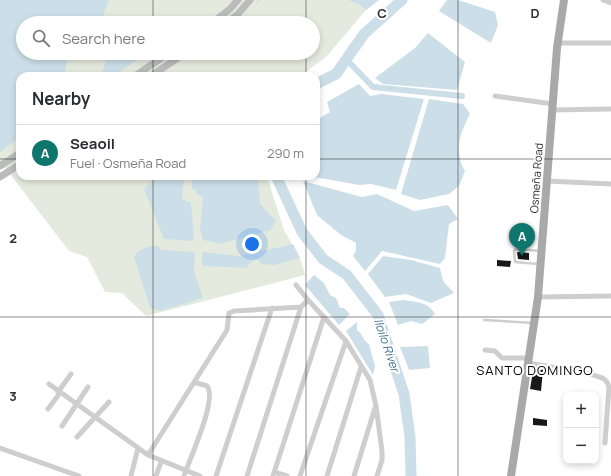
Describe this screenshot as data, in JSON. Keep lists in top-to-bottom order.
{
  "streets": {
    "main road": ["Osmeña Road"]
  },
  "districts": ["SANTO DOMINGO"],
  "water": ["Iloilo River"],
  "page": {
    "search": "Search here",
    "heading": "Nearby",
    "list": [
      {
        "mark": "A",
        "name": "Seaoil",
        "note": "Fuel · Osmeña Road",
        "value": "290 m"
      }
    ],
    "pins": "A",
    "map_buttons": ["+", "−"]
  },
  "grid": {
    "columns": ["C", "D"],
    "rows": ["2", "3"]
  }
}
